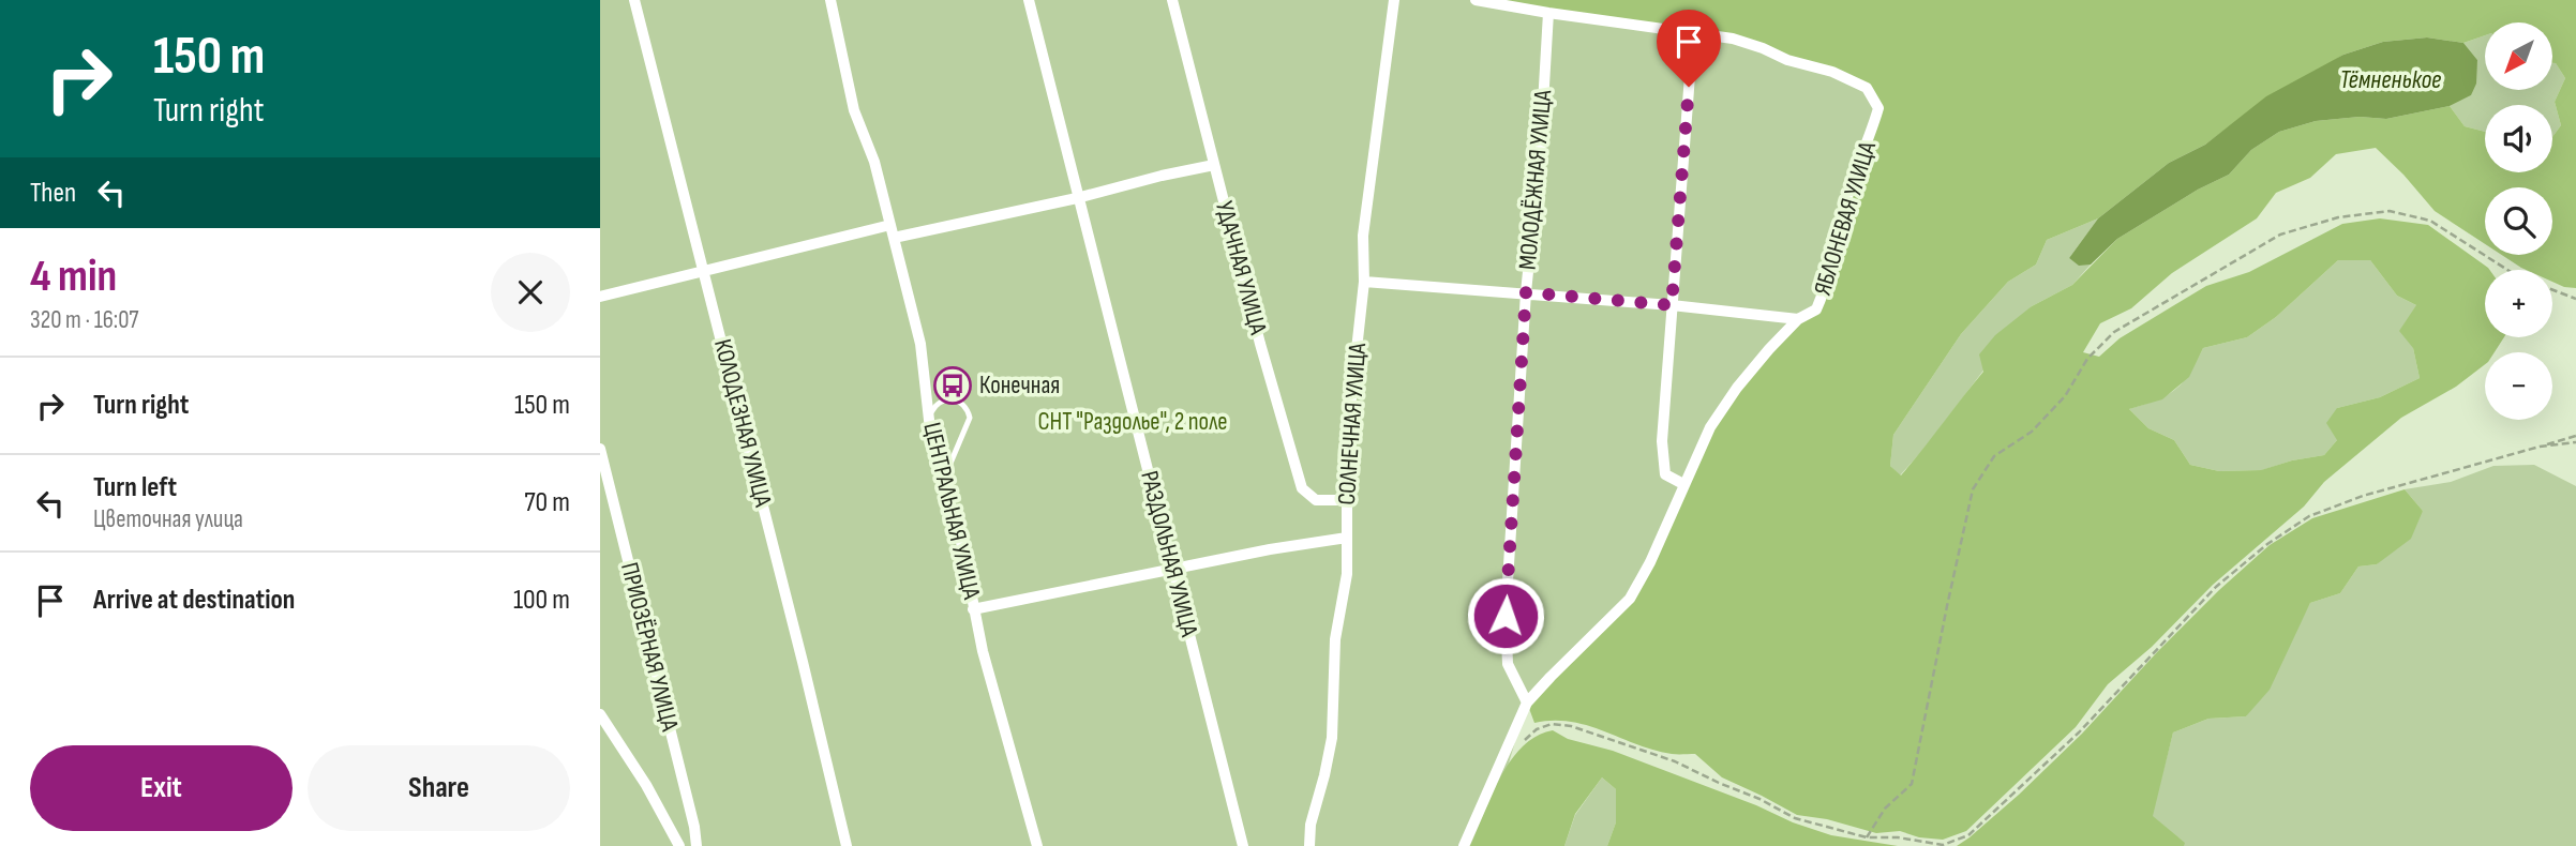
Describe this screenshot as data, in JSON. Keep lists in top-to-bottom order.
{
  "streets": {
    "street": [
      "МОЛОДЁЖНАЯ УЛИЦА",
      "ЯБЛОНЕВАЯ УЛИЦА",
      "УДАЧНАЯ УЛИЦА",
      "КОЛОДЕЗНАЯ УЛИЦА",
      "СОЛНЕЧНАЯ УЛИЦА",
      "ЦЕНТРАЛЬНАЯ УЛИЦА",
      "РАЗДОЛЬНАЯ УЛИЦА",
      "ПРИОЗЁРНАЯ УЛИЦА"
    ]
  },
  "crossings": [
    ["МОЛОДЁЖНАЯ УЛИЦА", "ЯБЛОНЕВАЯ УЛИЦА"],
    ["УДАЧНАЯ УЛИЦА", "СОЛНЕЧНАЯ УЛИЦА"]
  ],
  "water": ["Тёмненькое"],
  "parks": ["СНТ \"Раздолье\", 2 поле"],
  "places": {
    "bus stop": ["Конечная"]
  },
  "north": "bottom left",
  "page": {
    "turn": ["150 m", "Turn right"],
    "map_buttons": ["+", "−"],
    "then": "Then",
    "heading": ["4 min", "320 m · 16:07"],
    "list": [
      {
        "name": "Turn right",
        "value": "150 m"
      },
      {
        "name": "Turn left",
        "note": "Цветочная улица",
        "value": "70 m"
      },
      {
        "name": "Arrive at destination",
        "value": "100 m"
      }
    ],
    "buttons": ["Exit", "Share"]
  }
}
